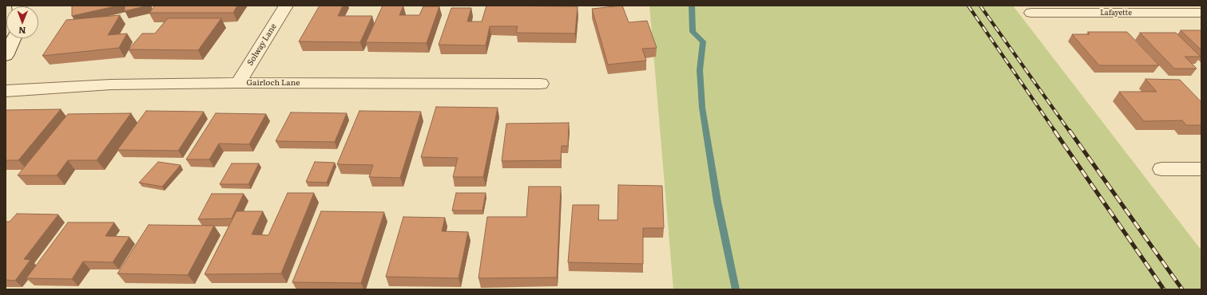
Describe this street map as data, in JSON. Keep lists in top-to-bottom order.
{
  "streets": {
    "street": ["Lafayette", "Solway Lane", "Gairloch Lane"]
  },
  "crossings": [
    ["Solway Lane", "Gairloch Lane"]
  ],
  "north": "bottom"
}
